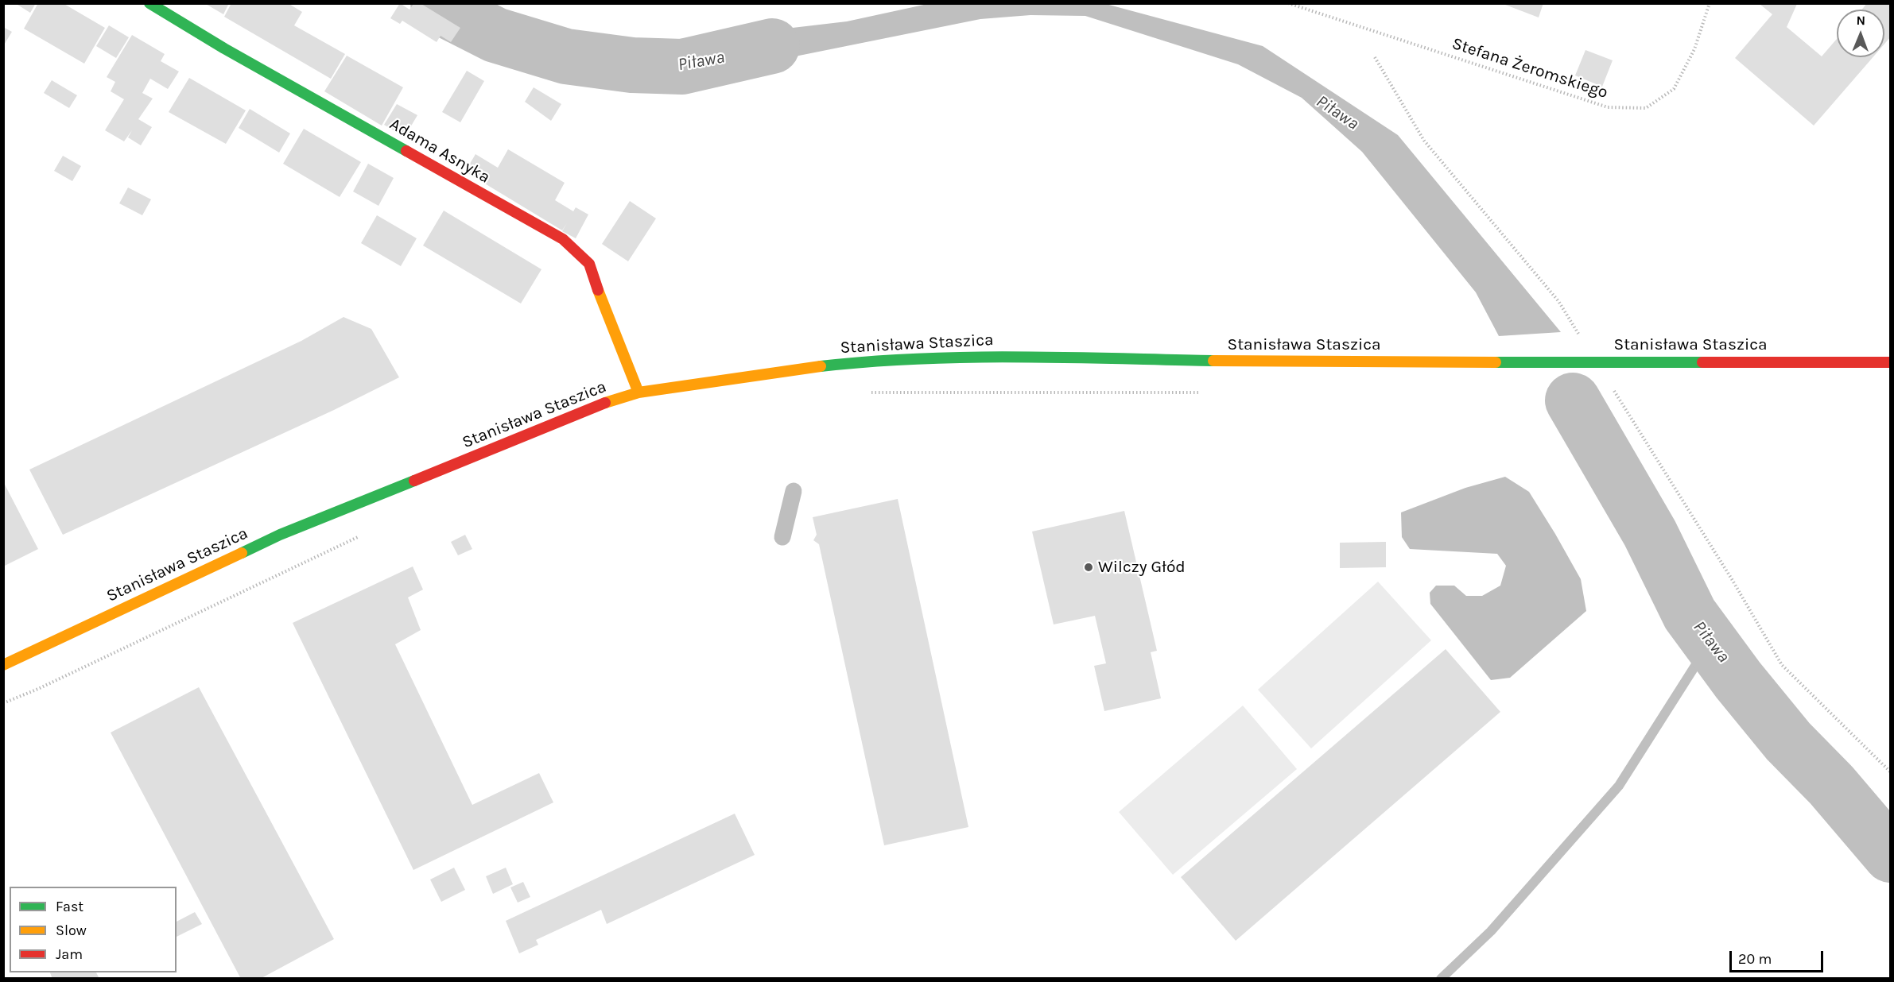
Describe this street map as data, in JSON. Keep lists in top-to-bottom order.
{
  "streets": {
    "main road": ["Adama Asnyka", "Stanisława Staszica"],
    "path": ["Stefana Żeromskiego"]
  },
  "crossings": [
    ["Adama Asnyka", "Stanisława Staszica"]
  ],
  "water": ["Piława"],
  "places": ["Wilczy Głód"],
  "legend": ["Fast", "Slow", "Jam"],
  "scale_bar": "20 m",
  "north": "top"
}
